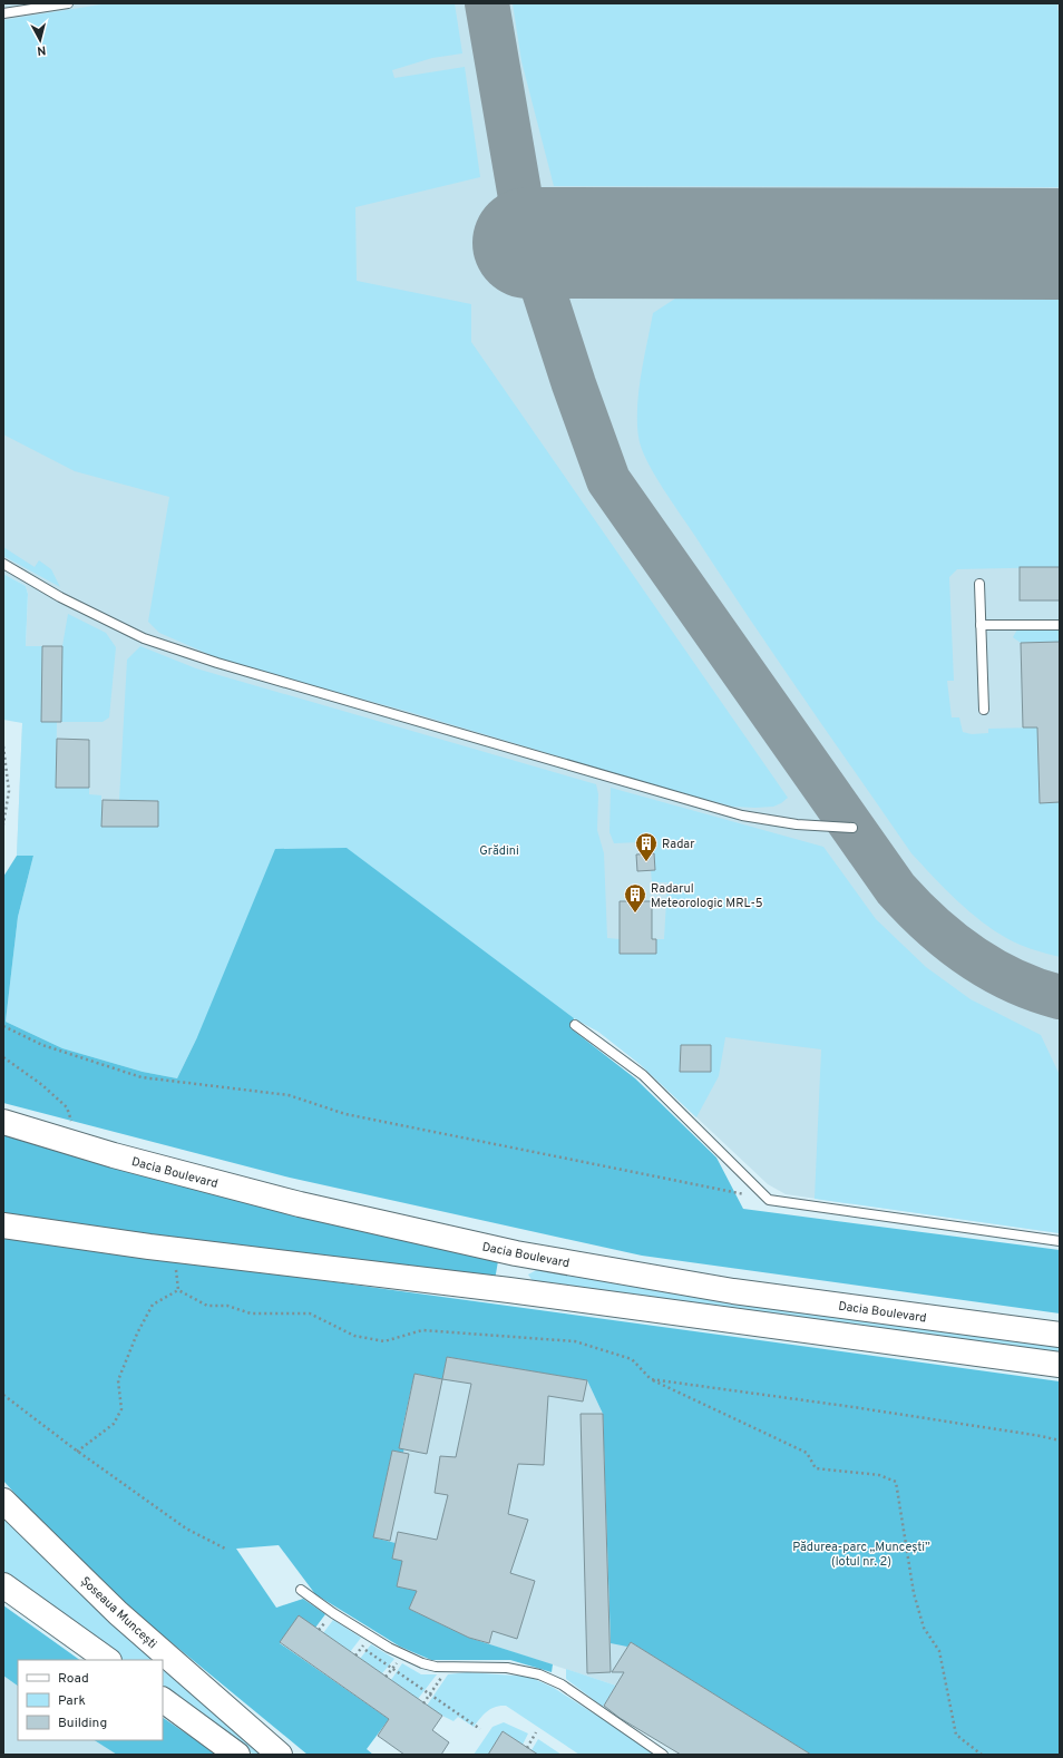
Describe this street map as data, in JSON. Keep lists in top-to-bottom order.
{
  "streets": {
    "main road": ["Dacia Boulevard", "Șoseaua Muncești"]
  },
  "parks": ["Grădini", "Pădurea-parc „Muncești” (lotul nr. 2)"],
  "places": {
    "building": ["Radar", "Radarul Meteorologic MRL-5"]
  },
  "legend": ["Road", "Park", "Building"],
  "north": "bottom"
}
